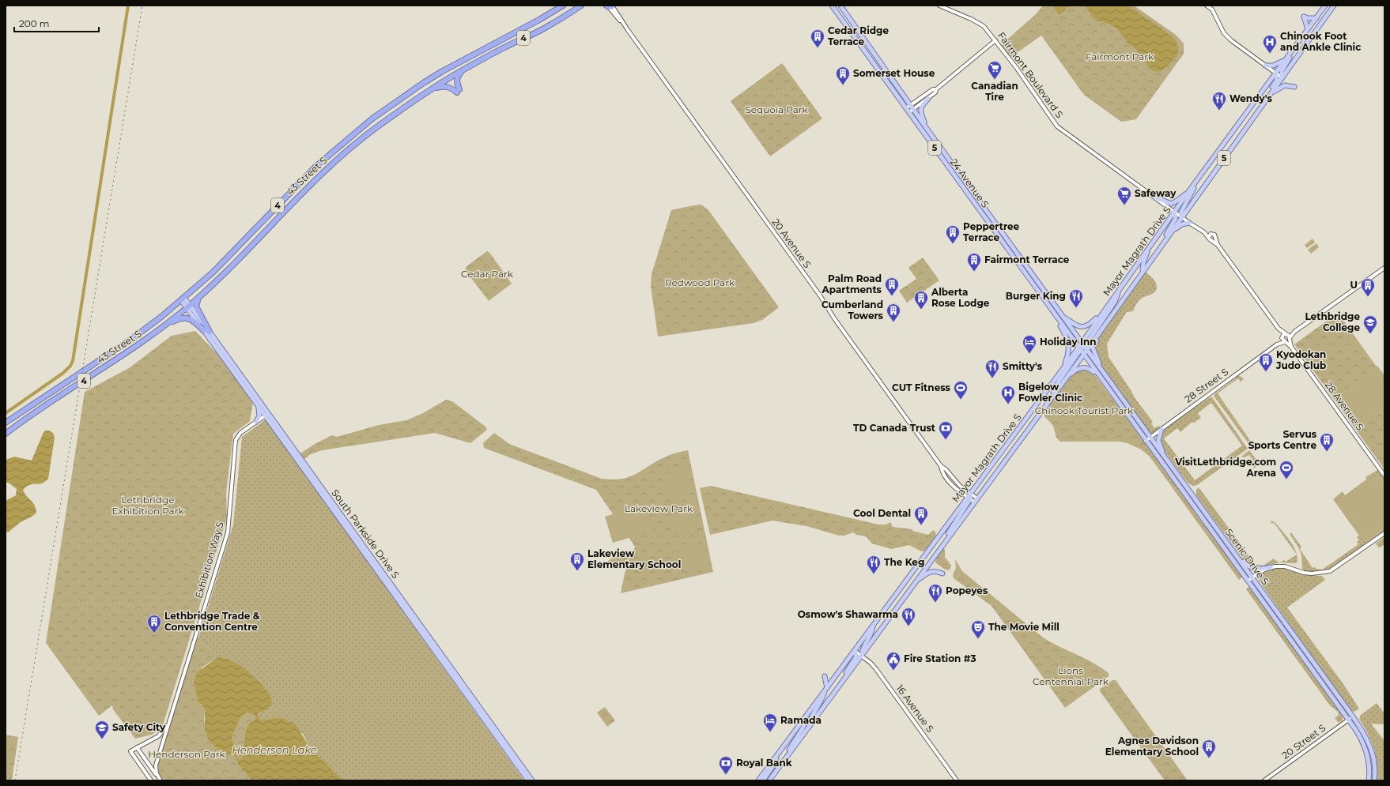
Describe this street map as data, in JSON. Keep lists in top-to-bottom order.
{
  "streets": {
    "highway": ["4", "43 Street S"],
    "main road": [
      "5",
      "24 Avenue S",
      "Mayor Magrath Drive S",
      "South Parkside Drive S",
      "Scenic Drive S"
    ],
    "street": [
      "Fairmont Boulevard S",
      "20 Avenue S",
      "28 Street S",
      "28 Avenue S",
      "Exhibition Way S",
      "16 Avenue S",
      "20 Street S"
    ]
  },
  "crossings": [
    ["Fairmont Boulevard S", "Mayor Magrath Drive S"],
    ["43 Street S", "South Parkside Drive S"],
    ["24 Avenue S", "Mayor Magrath Drive S"],
    ["24 Avenue S", "Scenic Drive S"],
    ["20 Avenue S", "Mayor Magrath Drive S"],
    ["Mayor Magrath Drive S", "Scenic Drive S"],
    ["Mayor Magrath Drive S", "16 Avenue S"],
    ["28 Street S", "Scenic Drive S"],
    ["South Parkside Drive S", "Exhibition Way S"],
    ["Scenic Drive S", "20 Street S"]
  ],
  "water": ["Henderson Lake"],
  "parks": [
    "Fairmont Park",
    "Sequoia Park",
    "Cedar Park",
    "Redwood Park",
    "Chinook Tourist Park",
    "Lethbridge Exhibition Park",
    "Lakeview Park",
    "Lions Centennial Park",
    "Henderson Park"
  ],
  "places": {
    "building": [
      "Cedar Ridge Terrace",
      "Somerset House",
      "Peppertree Terrace",
      "Fairmont Terrace",
      "Palm Road Apartments",
      "U",
      "Alberta Rose Lodge",
      "Cumberland Towers",
      "Kyodokan Judo Club",
      "Servus Sports Centre",
      "Cool Dental",
      "Lakeview Elementary School",
      "Lethbridge Trade & Convention Centre",
      "Agnes Davidson Elementary School"
    ],
    "hospital": ["Chinook Foot and Ankle Clinic", "Bigelow Fowler Clinic"],
    "supermarket": ["Canadian Tire", "Safeway"],
    "restaurant": [
      "Wendy's",
      "Burger King",
      "Smitty's",
      "The Keg",
      "Popeyes",
      "Osmow's Shawarma"
    ],
    "school or university": ["Lethbridge College", "Safety City"],
    "hotel": ["Holiday Inn", "Ramada"],
    "sports": ["CUT Fitness", "VisitLethbridge.com Arena"],
    "bank": ["TD Canada Trust", "Royal Bank"],
    "theatre": ["The Movie Mill"],
    "public building": ["Fire Station #3"]
  },
  "scale_bar": "200 m"
}
